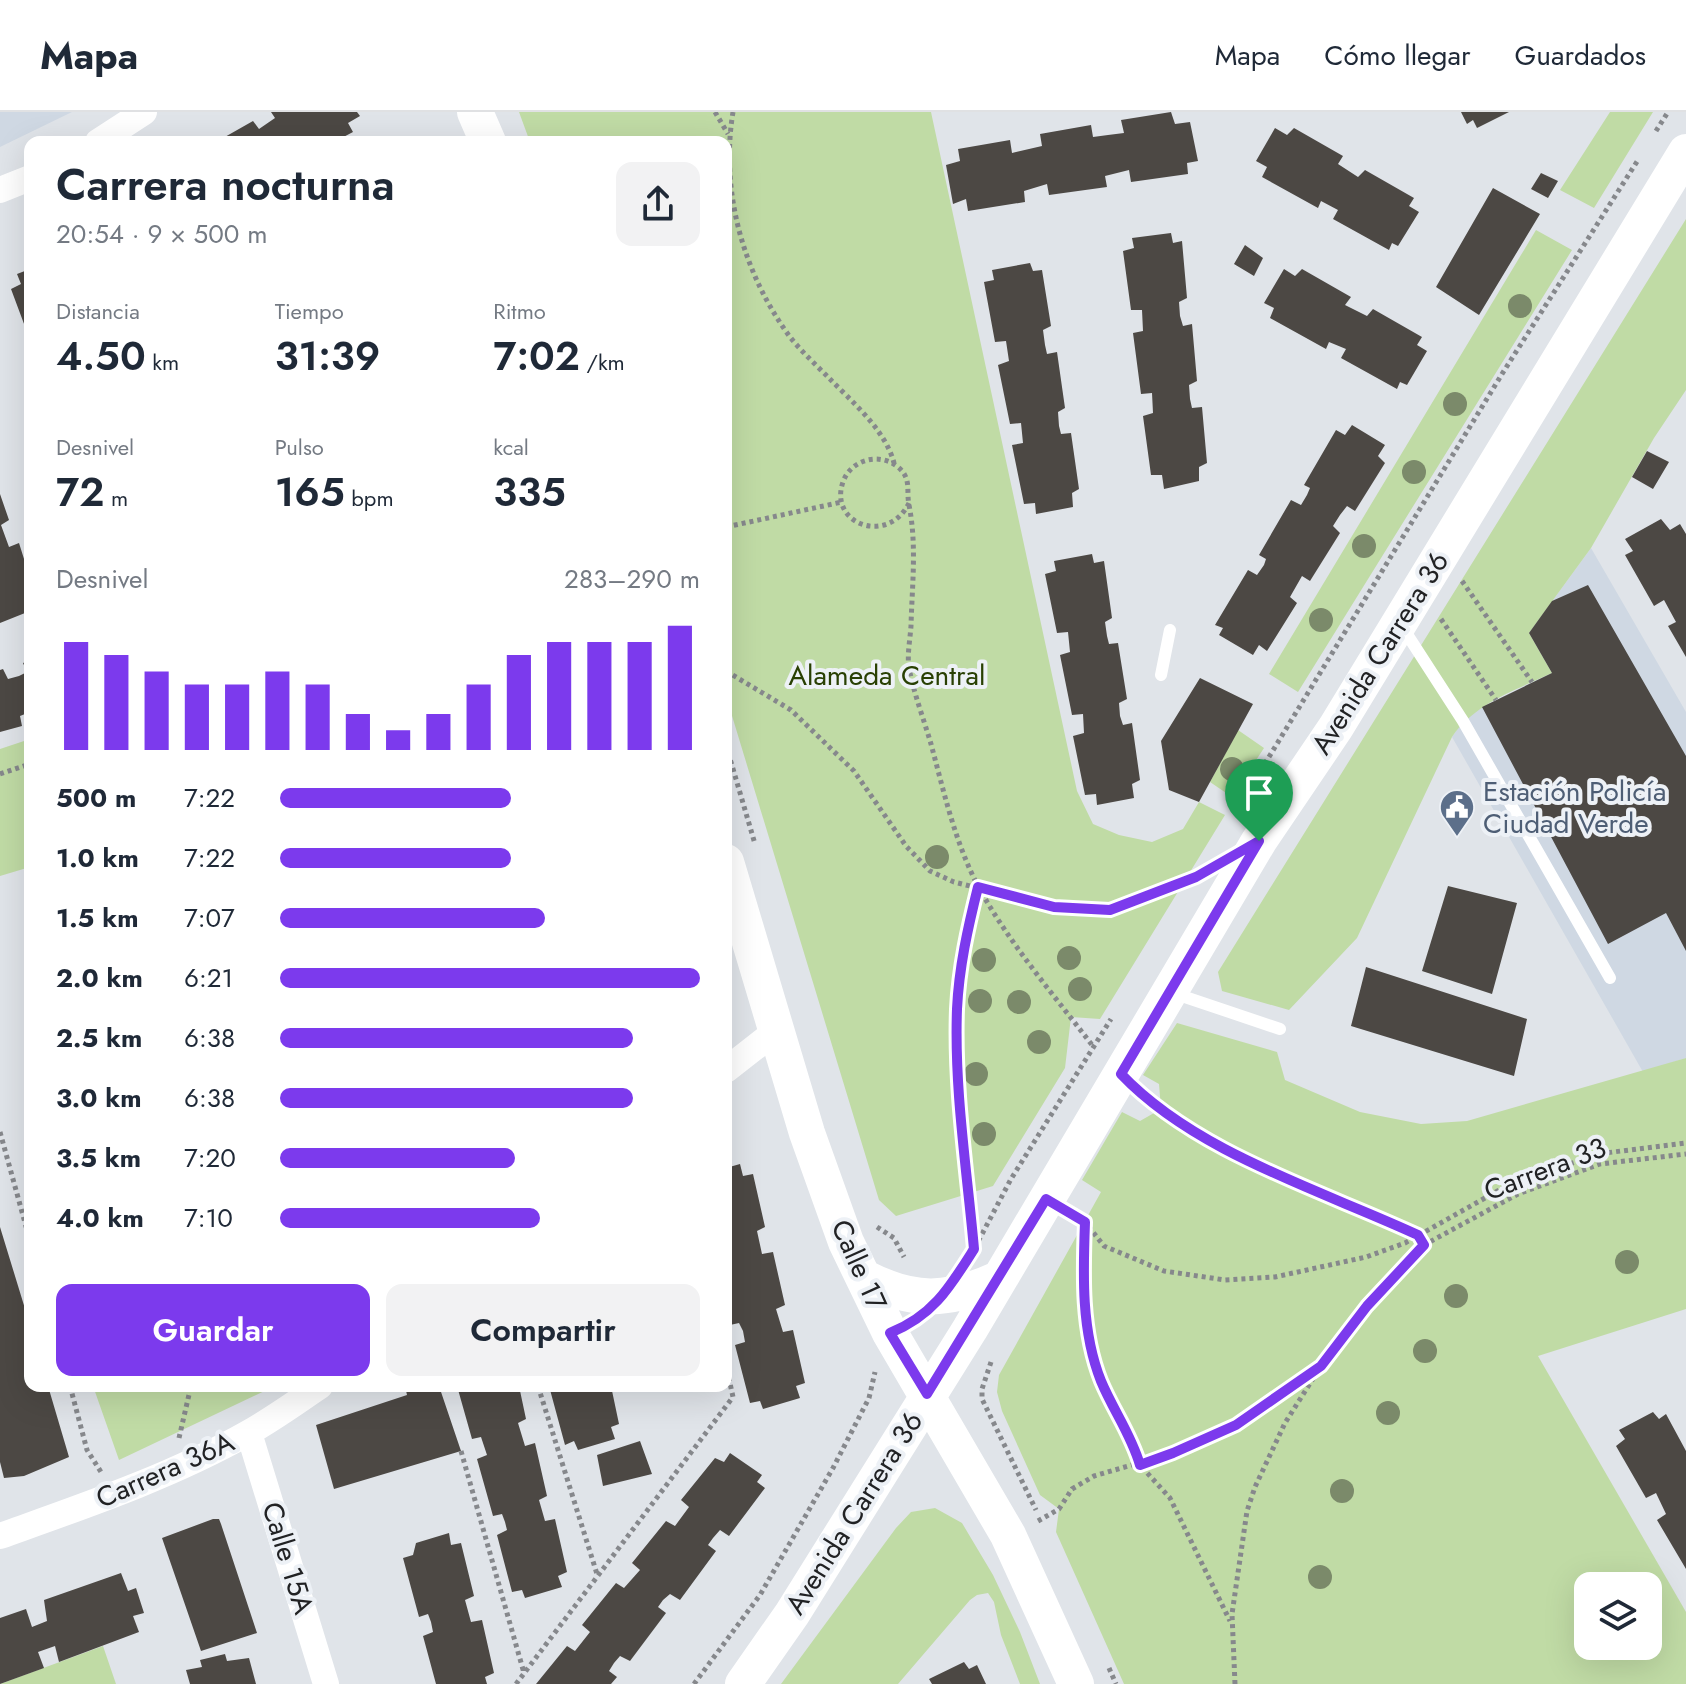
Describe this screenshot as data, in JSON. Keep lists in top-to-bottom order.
{
  "streets": {
    "main road": ["Avenida Carrera 36", "Calle 17"],
    "street": ["Carrera 36A", "Calle 15A"],
    "path": ["Carrera 33"]
  },
  "crossings": [
    ["Avenida Carrera 36", "Calle 17"],
    ["Carrera 36A", "Calle 15A"]
  ],
  "parks": ["Alameda Central"],
  "places": {
    "public building": ["Estación Policía Ciudad Verde"]
  },
  "page": {
    "header": "Mapa",
    "nav": ["Mapa", "Cómo llegar", "Guardados"],
    "heading": ["Carrera nocturna", "20:54 · 9 × 500 m"],
    "stats": [
      ["Distancia", "4.50 km"],
      ["Tiempo", "31:39"],
      ["Ritmo", "7:02 /km"],
      ["Desnivel", "72 m"],
      ["Pulso", "165 bpm"],
      ["kcal", "335"]
    ],
    "chart": ["Desnivel", "283–290 m"],
    "list": [
      {
        "name": "500 m",
        "note": "7:22"
      },
      {
        "name": "1.0 km",
        "note": "7:22"
      },
      {
        "name": "1.5 km",
        "note": "7:07"
      },
      {
        "name": "2.0 km",
        "note": "6:21"
      },
      {
        "name": "2.5 km",
        "note": "6:38"
      },
      {
        "name": "3.0 km",
        "note": "6:38"
      },
      {
        "name": "3.5 km",
        "note": "7:20"
      },
      {
        "name": "4.0 km",
        "note": "7:10"
      }
    ],
    "buttons": ["Guardar", "Compartir"]
  }
}
